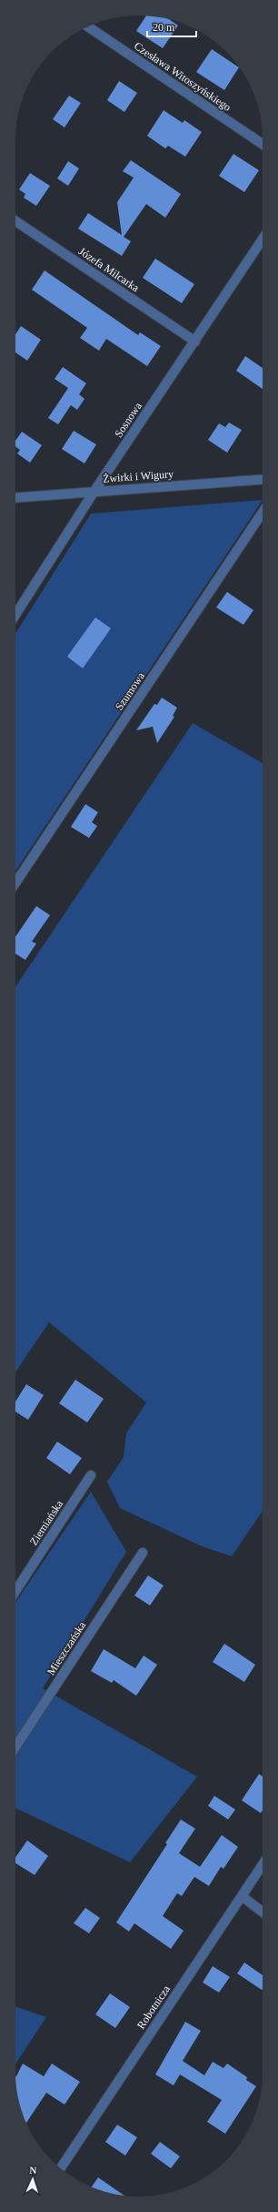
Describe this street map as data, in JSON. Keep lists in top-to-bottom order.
{
  "streets": {
    "street": [
      "Czesława Witoszyńskiego",
      "Józefa Milcarka",
      "Sosnowa",
      "Żwirki i Wigury",
      "Szumowa",
      "Ziemiańska",
      "Mieszczańska",
      "Robotnicza"
    ]
  },
  "crossings": [
    ["Józefa Milcarka", "Sosnowa"],
    ["Sosnowa", "Żwirki i Wigury"]
  ],
  "scale_bar": "20 m",
  "north": "top"
}
